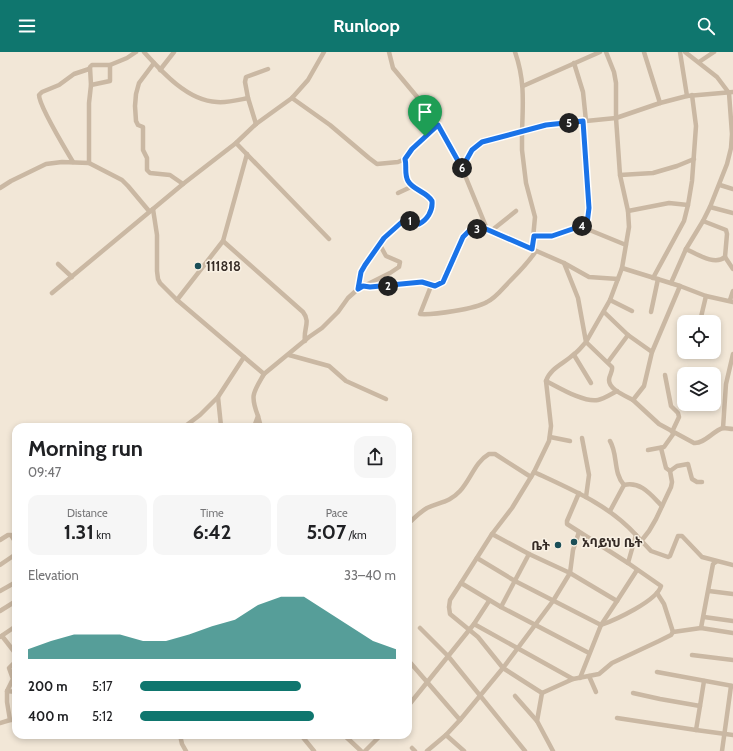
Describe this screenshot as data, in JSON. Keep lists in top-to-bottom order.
{
  "places": ["111818", "አባይነህ ቤት", "ቤት"],
  "page": {
    "header": "Runloop",
    "pins": [
      "5",
      "6",
      "1",
      "4",
      "3",
      "2"
    ],
    "heading": ["Morning run", "09:47"],
    "stats": [
      ["Distance", "1.31 km"],
      ["Time", "6:42"],
      ["Pace", "5:07 /km"]
    ],
    "chart": ["Elevation", "33–40 m"],
    "list": [
      {
        "name": "200 m",
        "note": "5:17"
      },
      {
        "name": "400 m",
        "note": "5:12"
      }
    ]
  }
}
